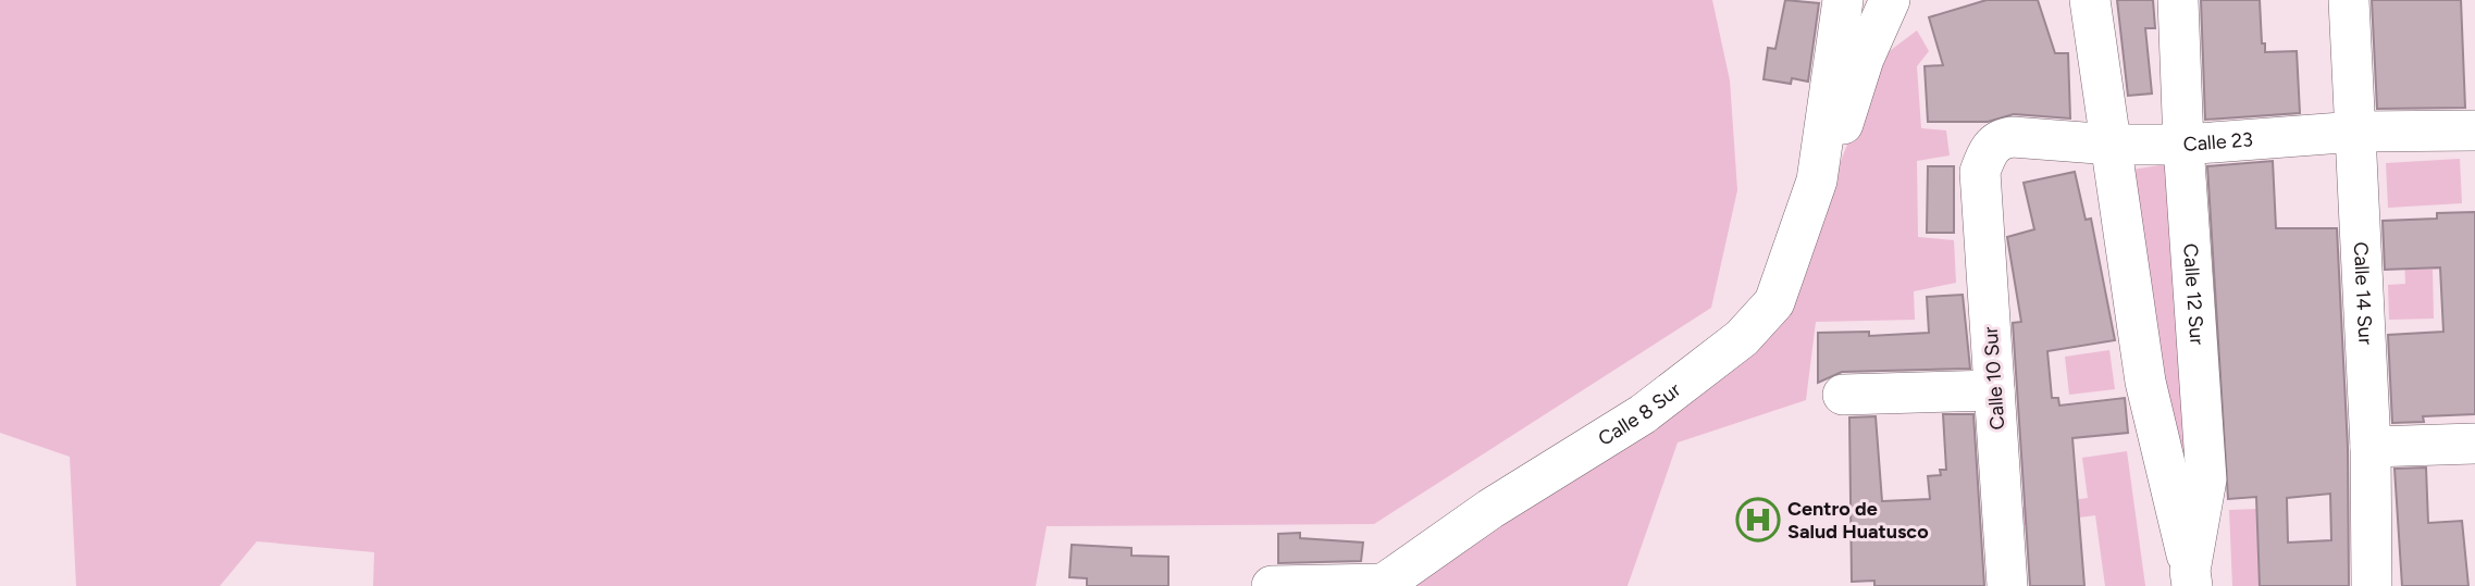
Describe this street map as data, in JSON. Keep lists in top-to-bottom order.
{
  "streets": {
    "street": [
      "Calle 23",
      "Calle 14 Sur",
      "Calle 12 Sur",
      "Calle 10 Sur",
      "Calle 8 Sur"
    ]
  },
  "crossings": [
    ["Calle 23", "Calle 14 Sur"],
    ["Calle 23", "Calle 12 Sur"],
    ["Calle 23", "Calle 10 Sur"]
  ],
  "places": {
    "hospital": ["Centro de Salud Huatusco"]
  }
}
